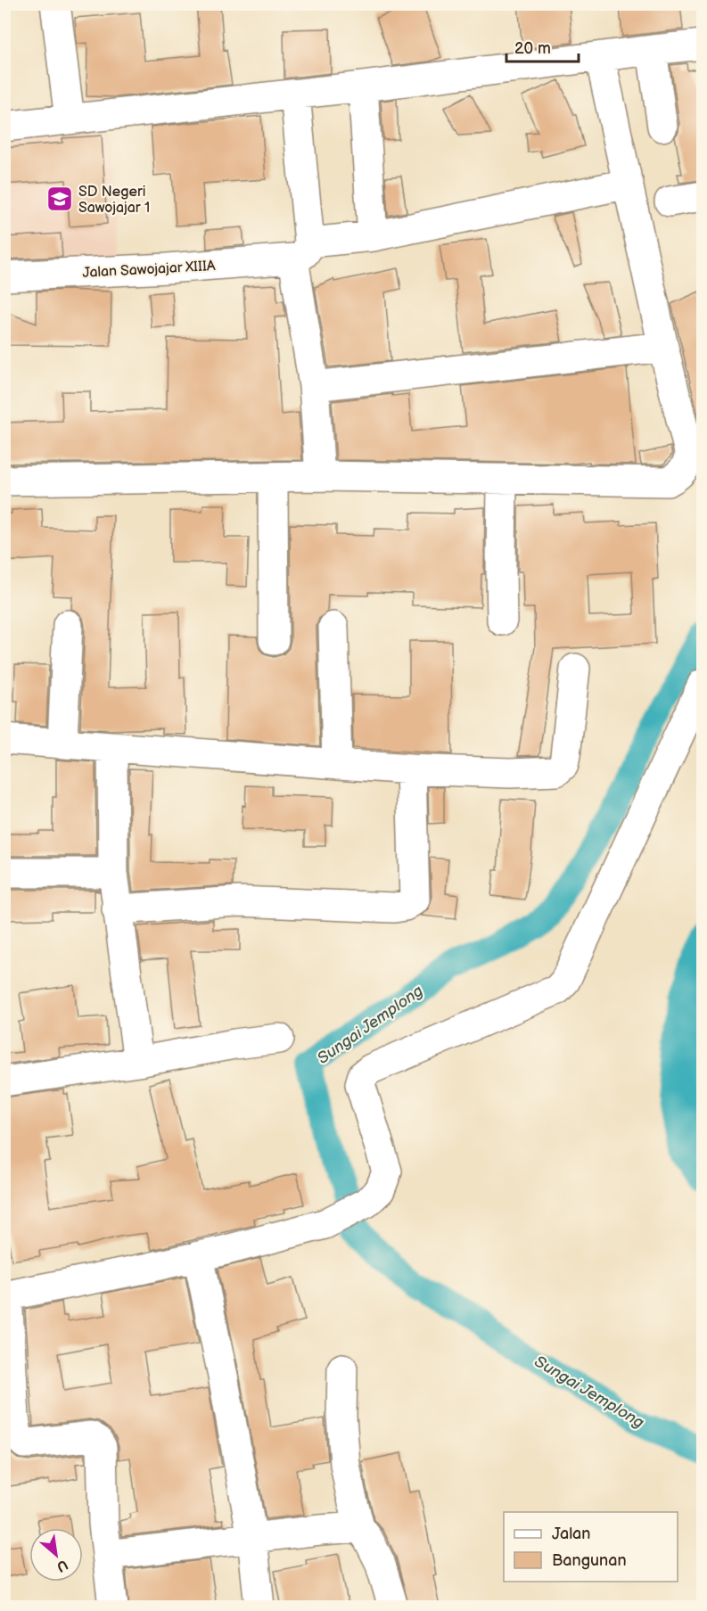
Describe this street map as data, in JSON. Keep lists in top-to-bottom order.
{
  "streets": {
    "street": ["Jalan Sawojajar XIIIA"]
  },
  "water": ["Sungai Jemplong"],
  "places": {
    "school or university": ["SD Negeri Sawojajar 1"]
  },
  "legend": ["Jalan", "Bangunan"],
  "scale_bar": "20 m",
  "north": "bottom right"
}
